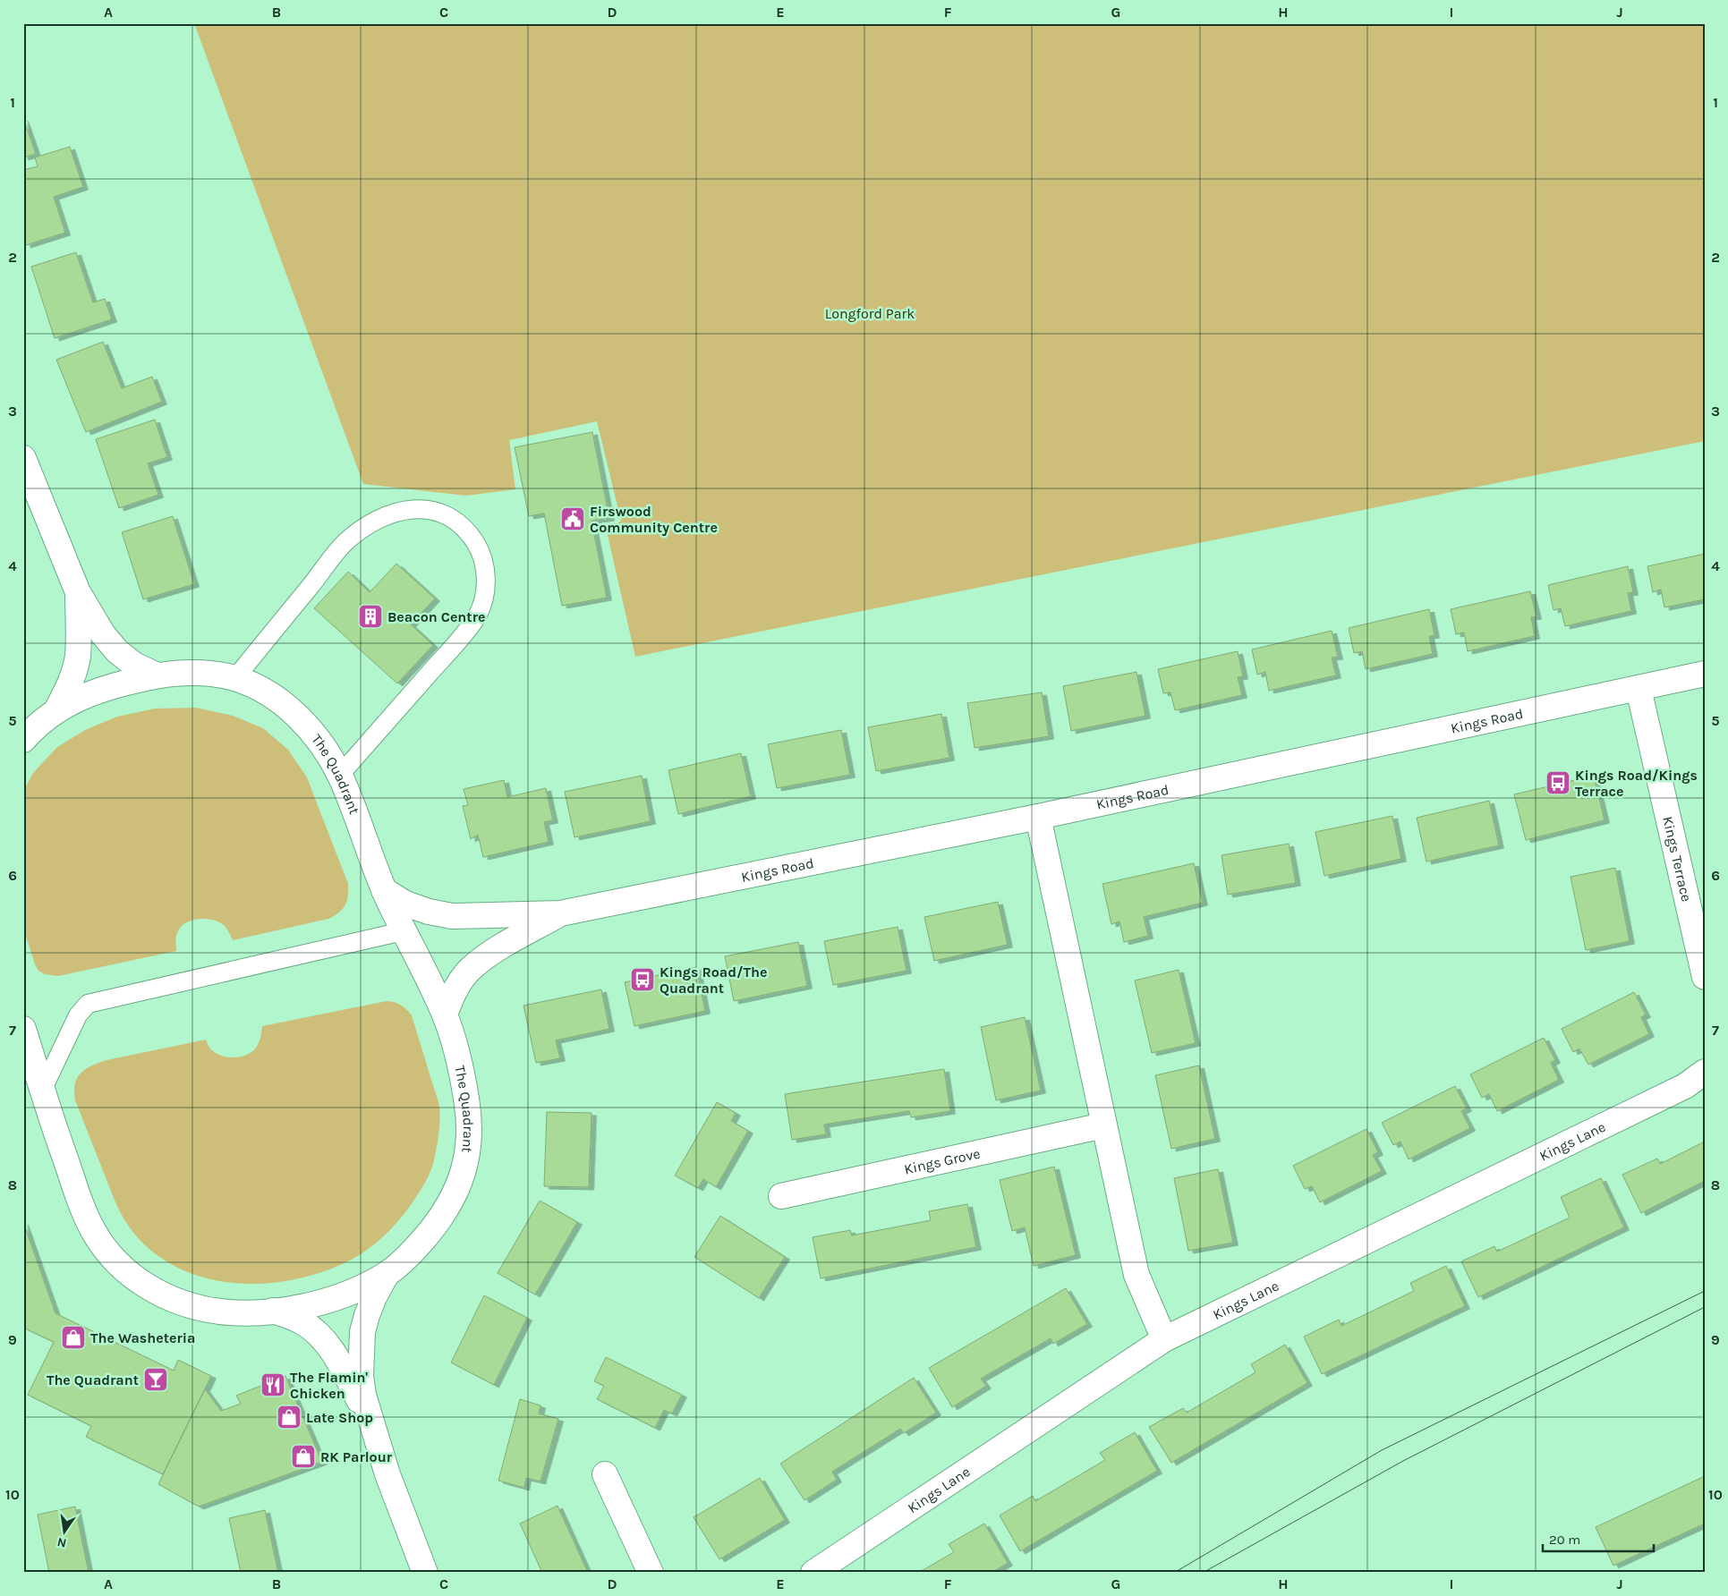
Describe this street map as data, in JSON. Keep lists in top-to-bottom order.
{
  "streets": {
    "street": [
      "Kings Road",
      "The Quadrant",
      "Kings Terrace",
      "Kings Lane",
      "Kings Grove"
    ]
  },
  "crossings": [
    ["Kings Road", "The Quadrant"],
    ["Kings Road", "Kings Terrace"]
  ],
  "parks": ["Longford Park"],
  "places": {
    "public building": ["Firswood Community Centre"],
    "building": ["Beacon Centre"],
    "bus stop": ["Kings Road/Kings Terrace", "Kings Road/The Quadrant"],
    "shop": ["The Washeteria", "Late Shop", "RK Parlour"],
    "bar": ["The Quadrant"],
    "restaurant": ["The Flamin' Chicken"]
  },
  "scale_bar": "20 m",
  "north": "bottom",
  "grid": {
    "columns": [
      "A",
      "B",
      "C",
      "D",
      "E",
      "F",
      "G",
      "H",
      "I",
      "J"
    ],
    "rows": [
      "1",
      "2",
      "3",
      "4",
      "5",
      "6",
      "7",
      "8",
      "9",
      "10"
    ]
  }
}
